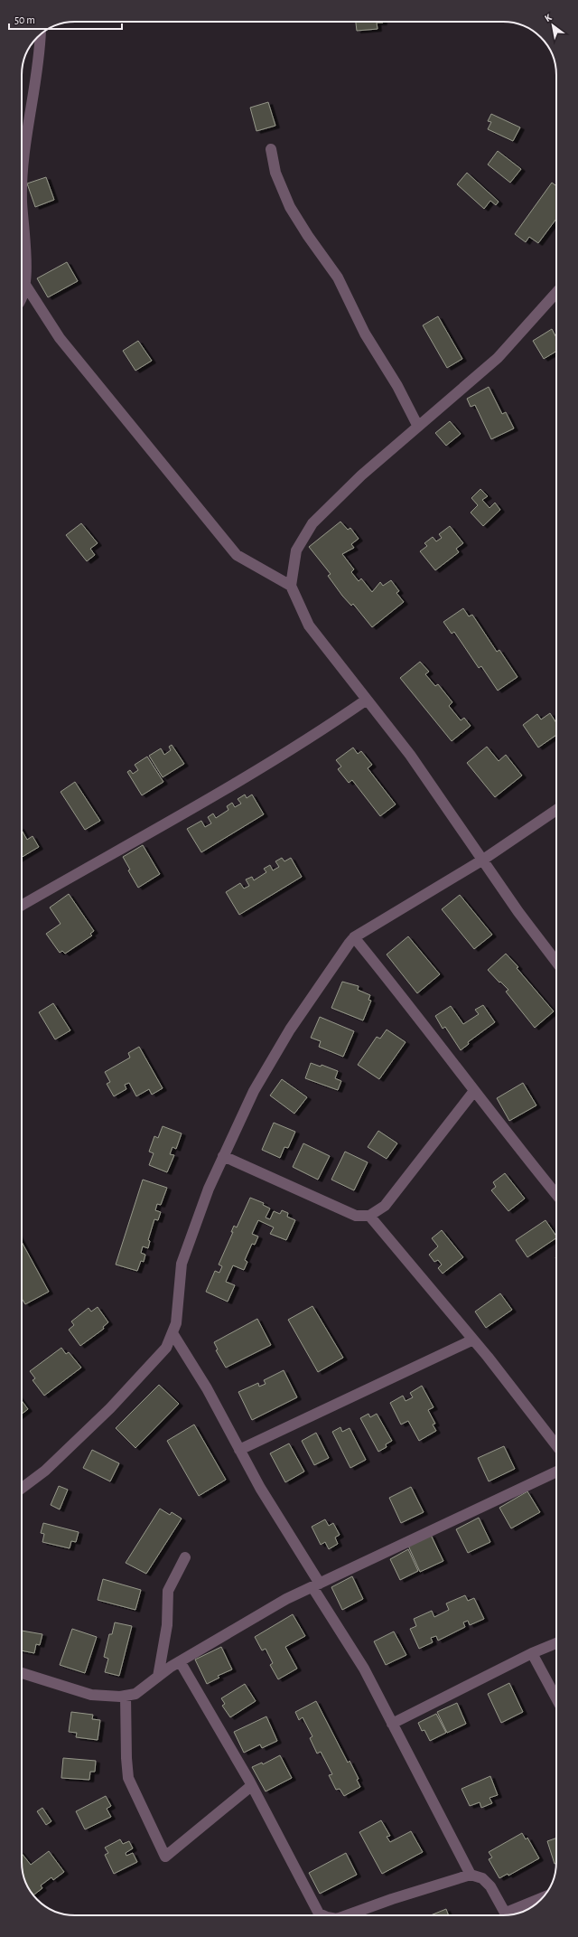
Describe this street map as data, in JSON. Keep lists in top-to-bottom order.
{
  "scale_bar": "50 m",
  "north": "top left"
}
